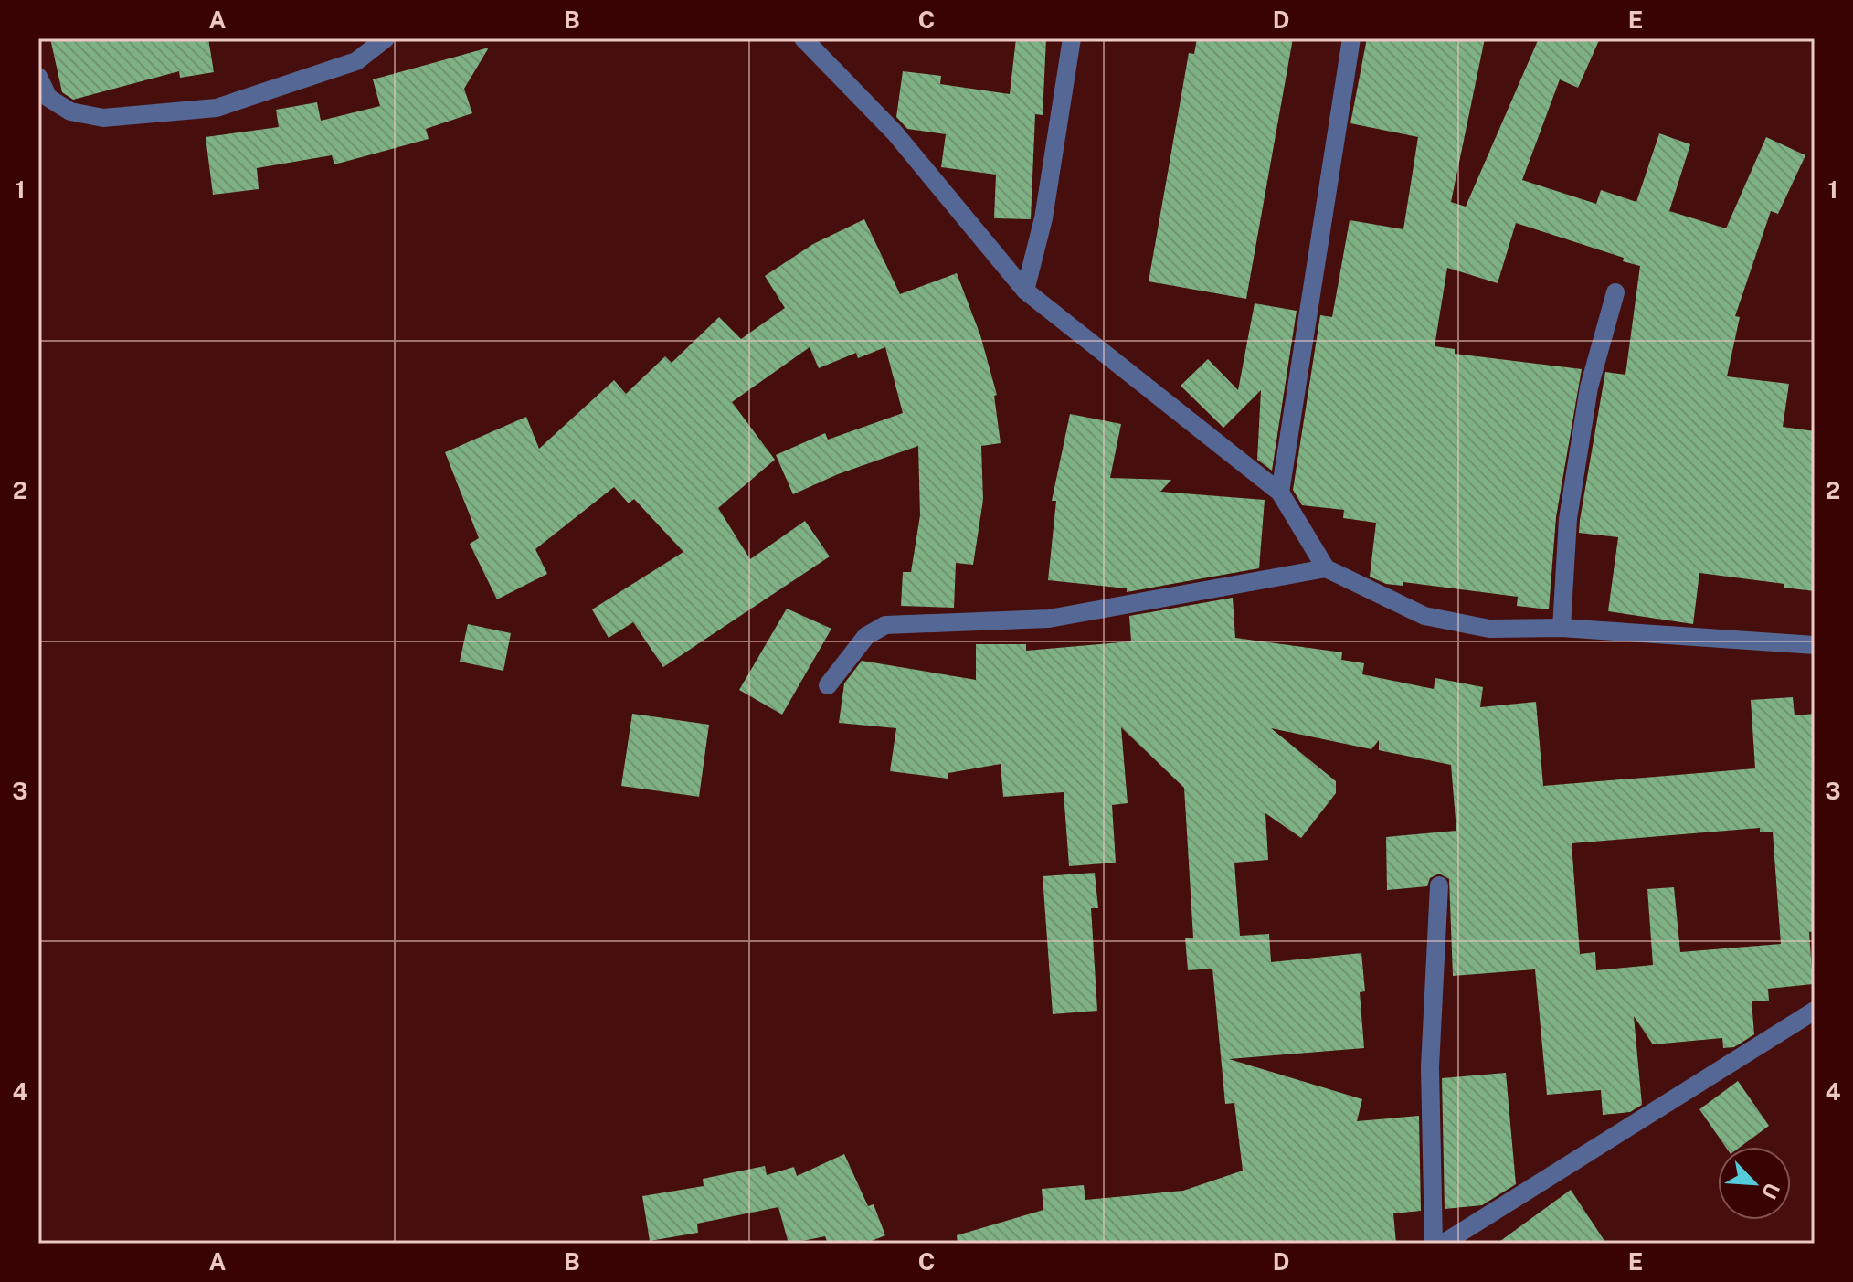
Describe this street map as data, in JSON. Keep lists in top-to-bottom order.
{
  "north": "bottom right",
  "grid": {
    "columns": [
      "A",
      "B",
      "C",
      "D",
      "E"
    ],
    "rows": [
      "1",
      "2",
      "3",
      "4"
    ]
  }
}
